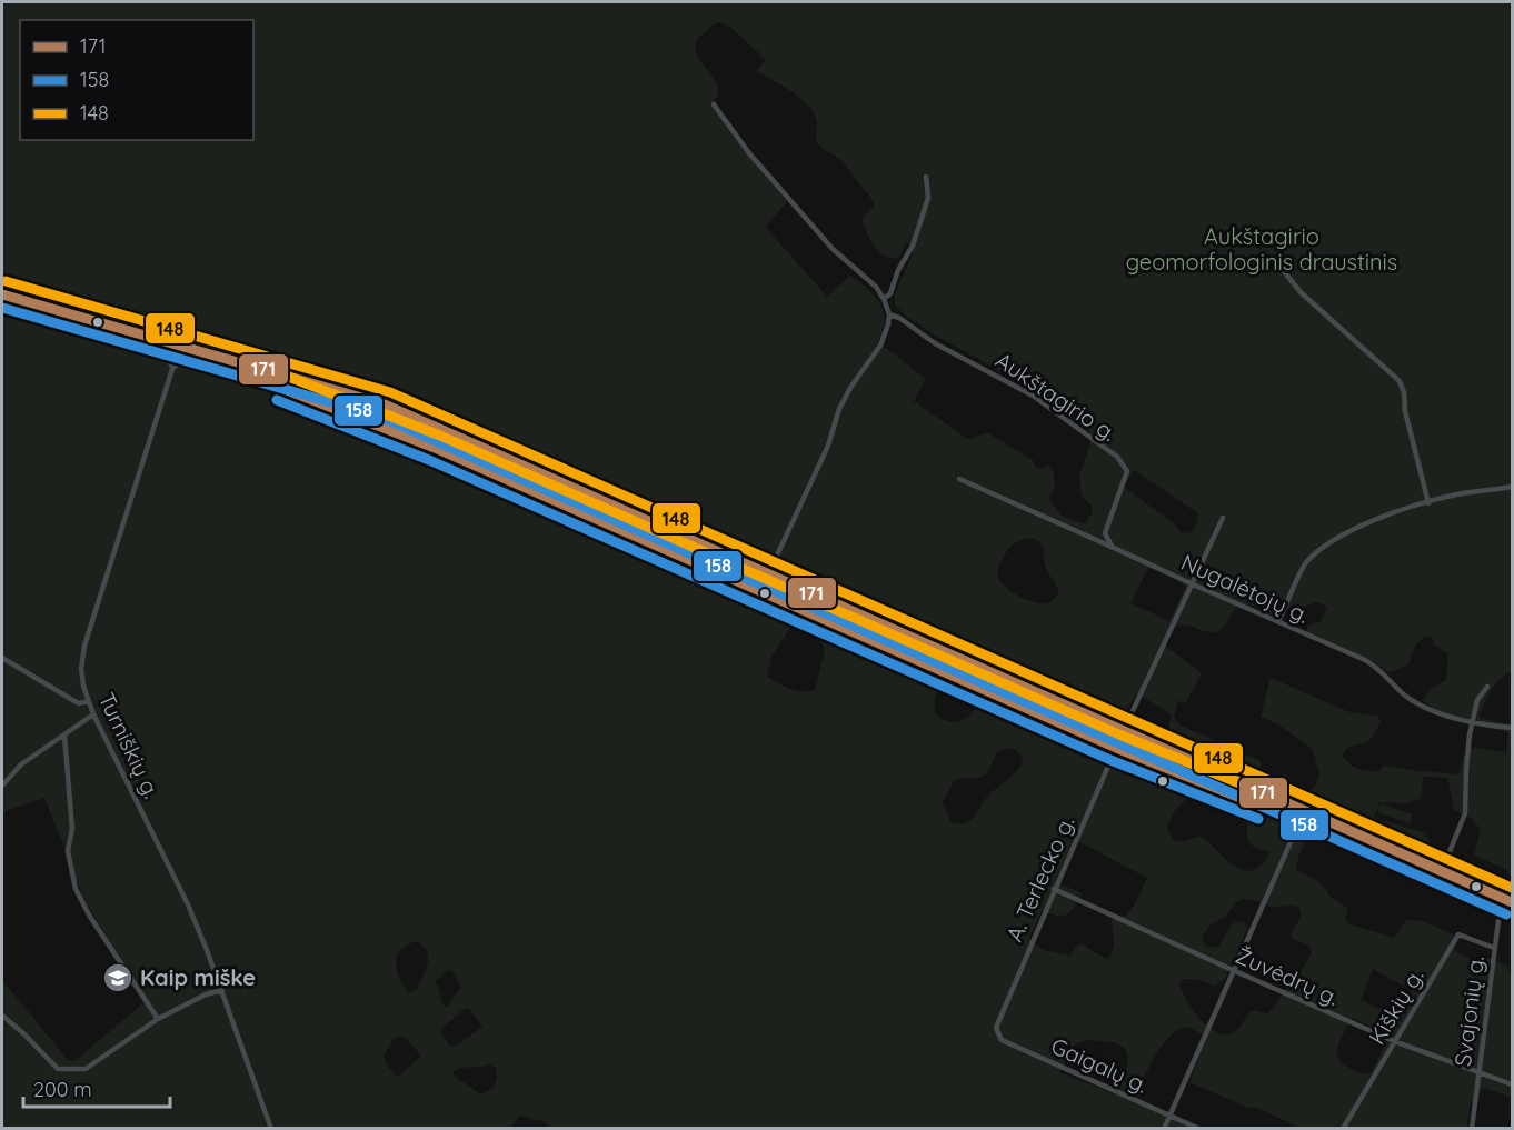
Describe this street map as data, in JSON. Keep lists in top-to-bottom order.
{
  "streets": {
    "street": [
      "Aukštagirio g.",
      "Nugalėtojų g.",
      "Turniškių g.",
      "A. Terlecko g.",
      "Žuvėdrų g.",
      "Kiškių g.",
      "Svajonių g.",
      "Gaigalų g."
    ]
  },
  "crossings": [
    ["Aukštagirio g.", "Nugalėtojų g."],
    ["A. Terlecko g.", "Žuvėdrų g."],
    ["A. Terlecko g.", "Gaigalų g."],
    ["Žuvėdrų g.", "Kiškių g."],
    ["Žuvėdrų g.", "Svajonių g."],
    ["Kiškių g.", "Svajonių g."]
  ],
  "parks": ["Aukštagirio geomorfologinis draustinis"],
  "places": {
    "school or university": ["Kaip miške"]
  },
  "lines": ["transit line 148", "transit line 171", "transit line 158"],
  "legend": ["171", "158", "148"],
  "scale_bar": "200 m"
}
